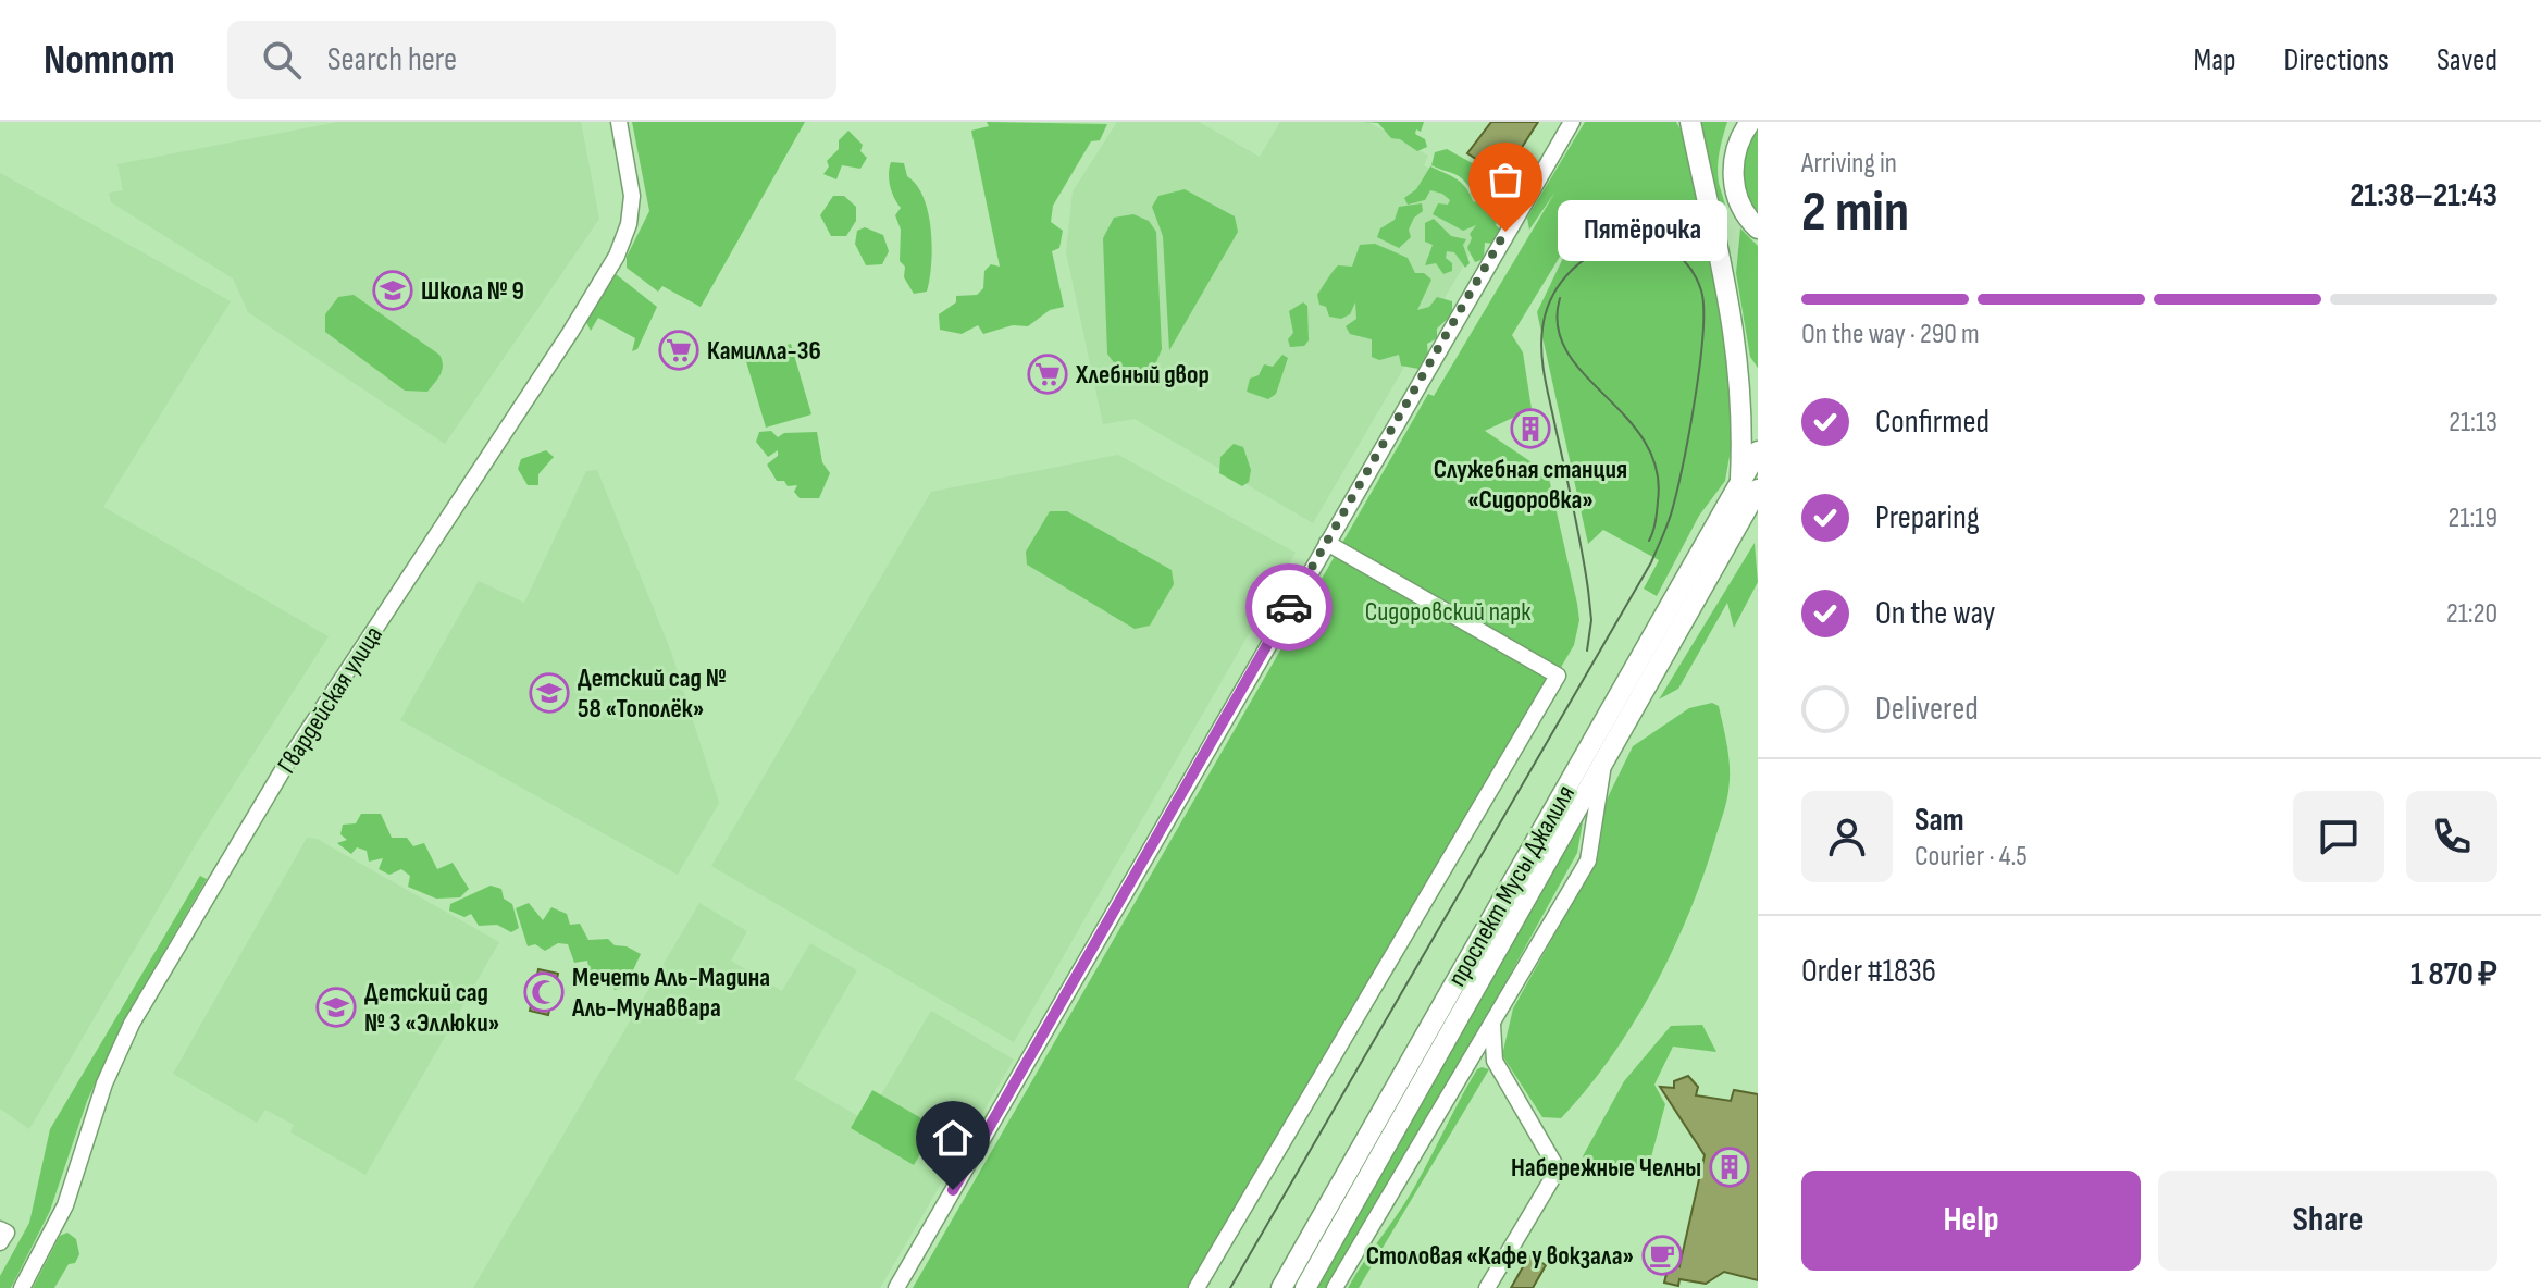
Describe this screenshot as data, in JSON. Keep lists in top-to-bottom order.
{
  "streets": {
    "main road": ["проспект Мусы Джалиля"],
    "street": ["Гвардейская улица"]
  },
  "parks": ["Сидоровский парк"],
  "places": {
    "other": ["Пятёрочка"],
    "school or university": ["Школа № 9", "Детский сад № 58 «Тополёк»", "Детский сад № 3 «Эллюки»"],
    "supermarket": ["Камилла-36", "Хлебный двор"],
    "building": ["Служебная станция «Сидоровка»", "Набережные Челны"],
    "mosque": ["Мечеть Аль-Мадина Аль-Мунаввара"],
    "cafe": ["Столовая «Кафе у вокзала»"]
  },
  "page": {
    "header": "Nomnom",
    "search": "Search here",
    "nav": ["Map", "Directions", "Saved"],
    "heading": ["2 min", "Arriving in", "21:38–21:43"],
    "panel": [
      "Sam",
      "Courier · 4.5",
      "Order #1836",
      "1 870 ₽"
    ],
    "bubble": "Пятёрочка",
    "bar": "On the way · 290 m",
    "list": [
      ["Confirmed", "21:13"],
      ["Preparing", "21:19"],
      ["On the way", "21:20"],
      "Delivered"
    ],
    "buttons": ["Help", "Share"]
  }
}
